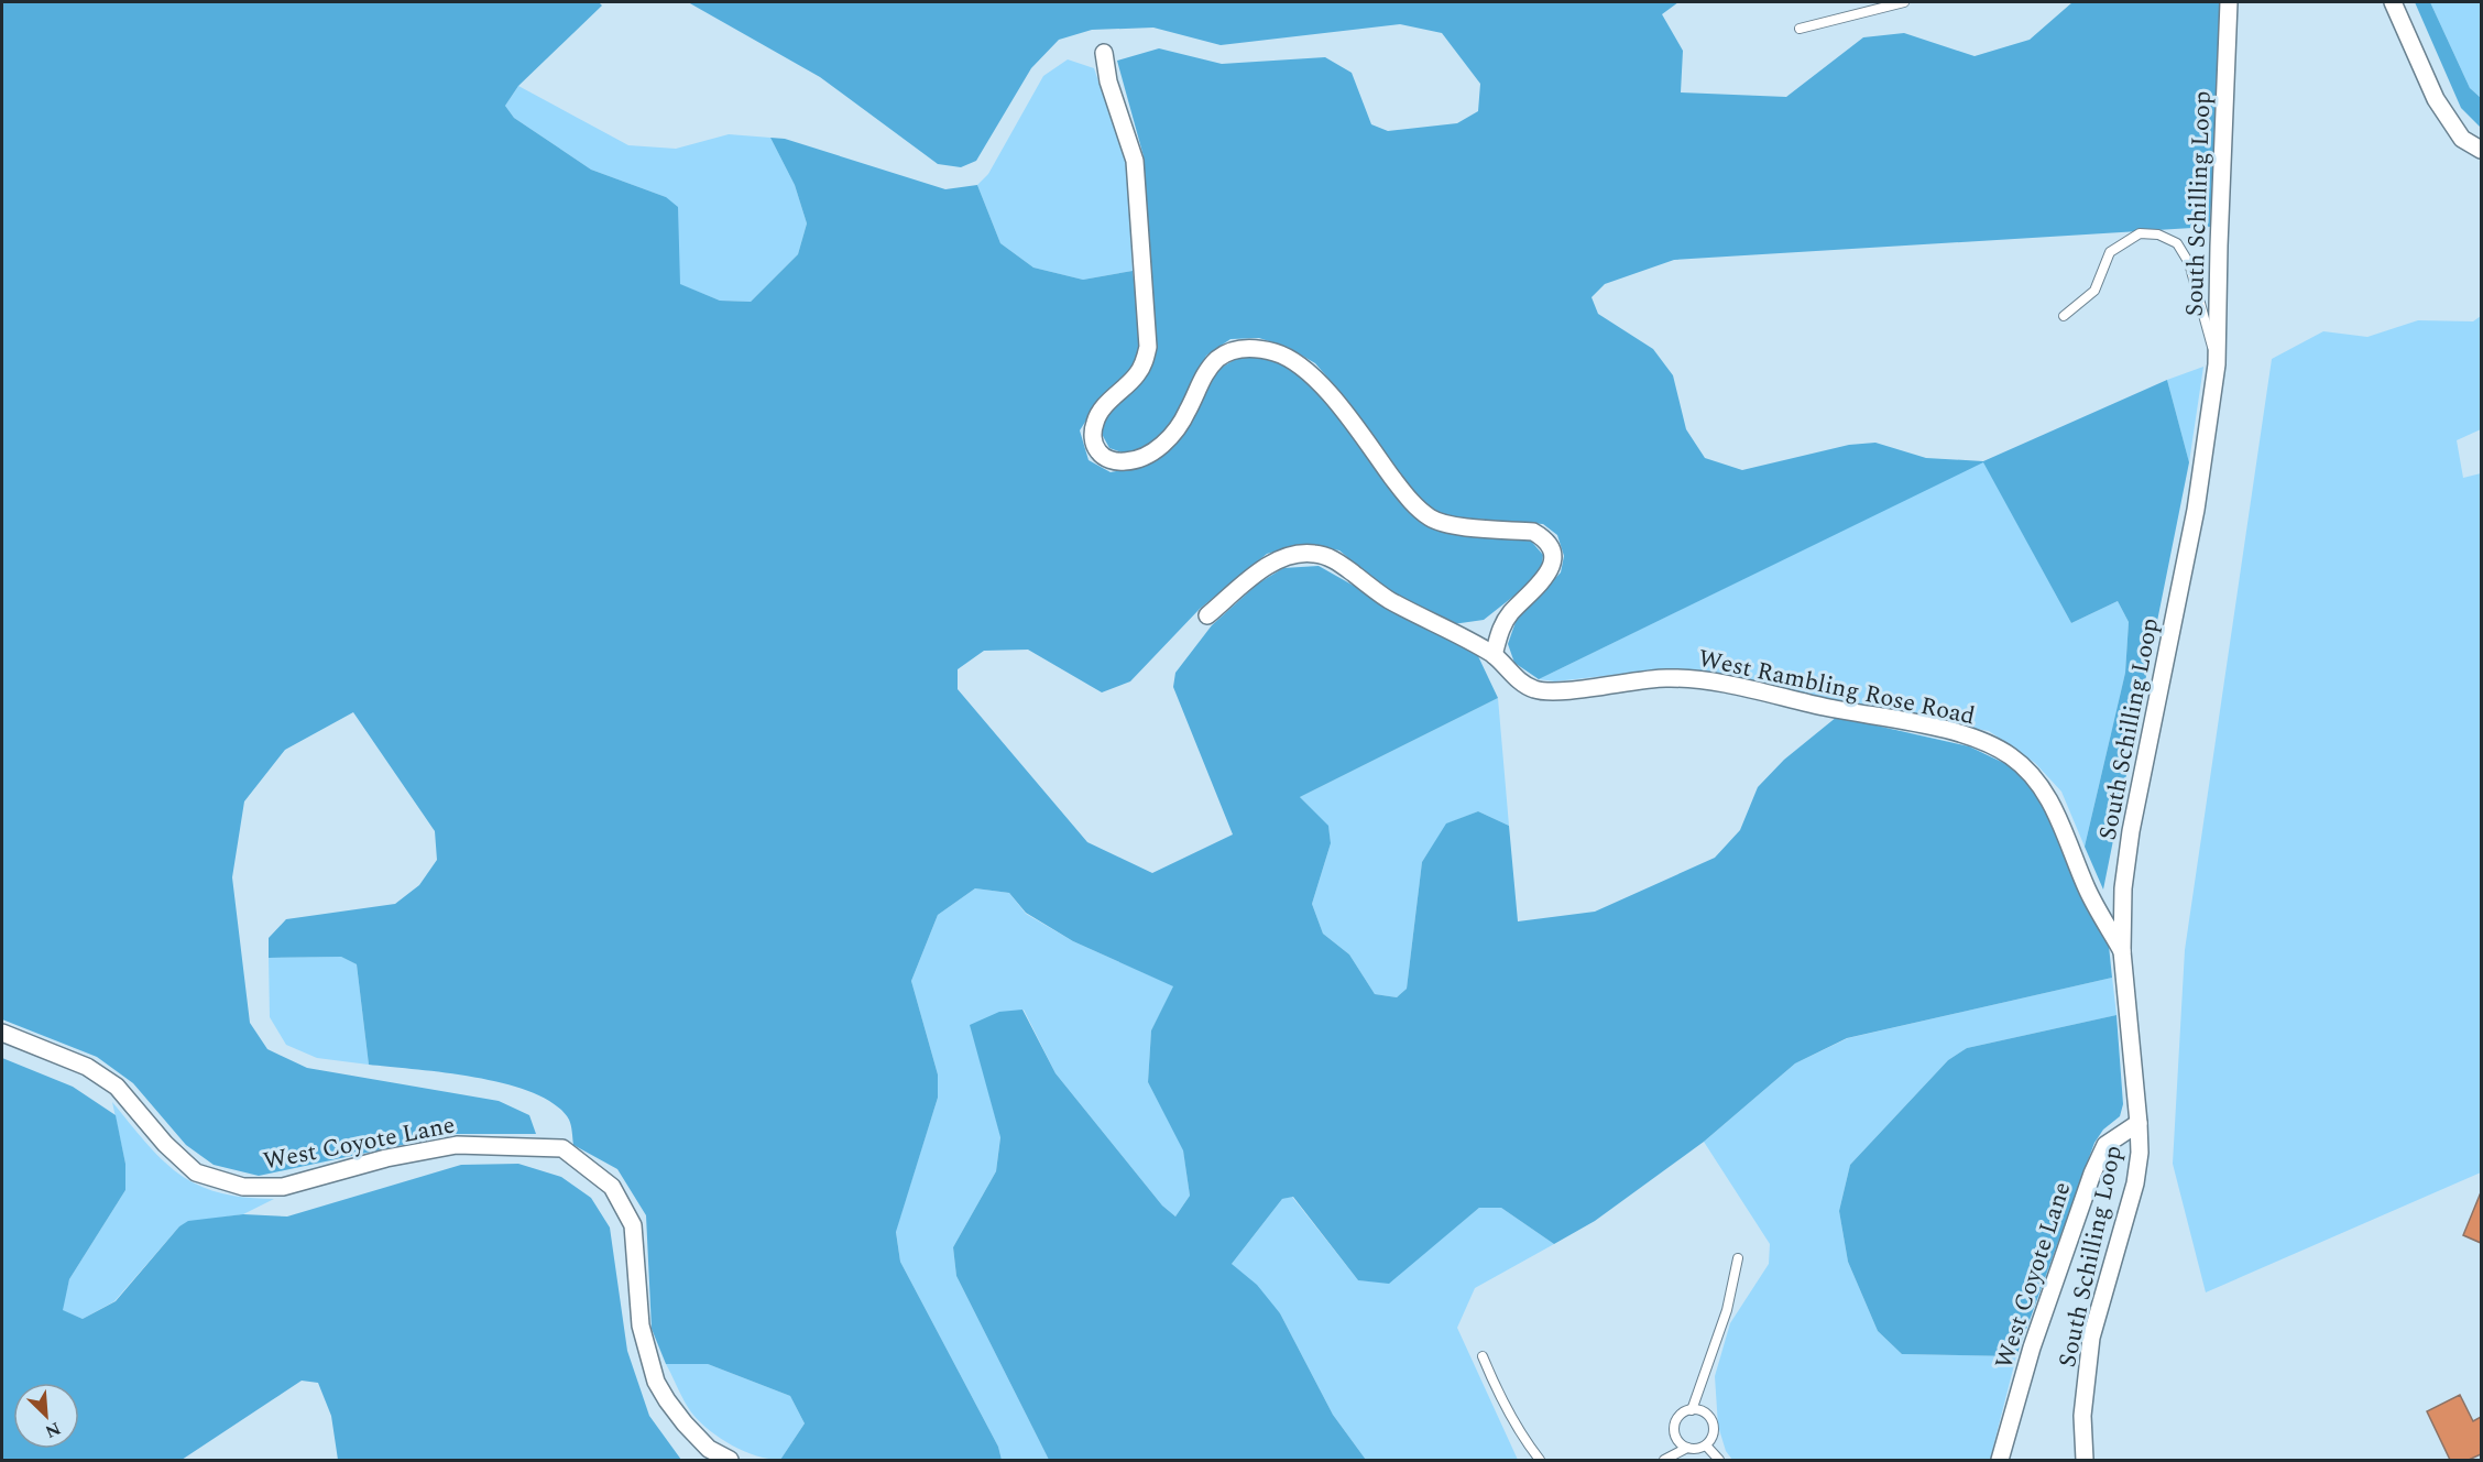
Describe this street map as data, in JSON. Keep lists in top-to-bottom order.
{
  "streets": {
    "street": ["South Schilling Loop", "West Rambling Rose Road", "West Coyote Lane"]
  },
  "crossings": [
    ["South Schilling Loop", "West Rambling Rose Road"],
    ["South Schilling Loop", "West Coyote Lane"]
  ],
  "north": "bottom right"
}
